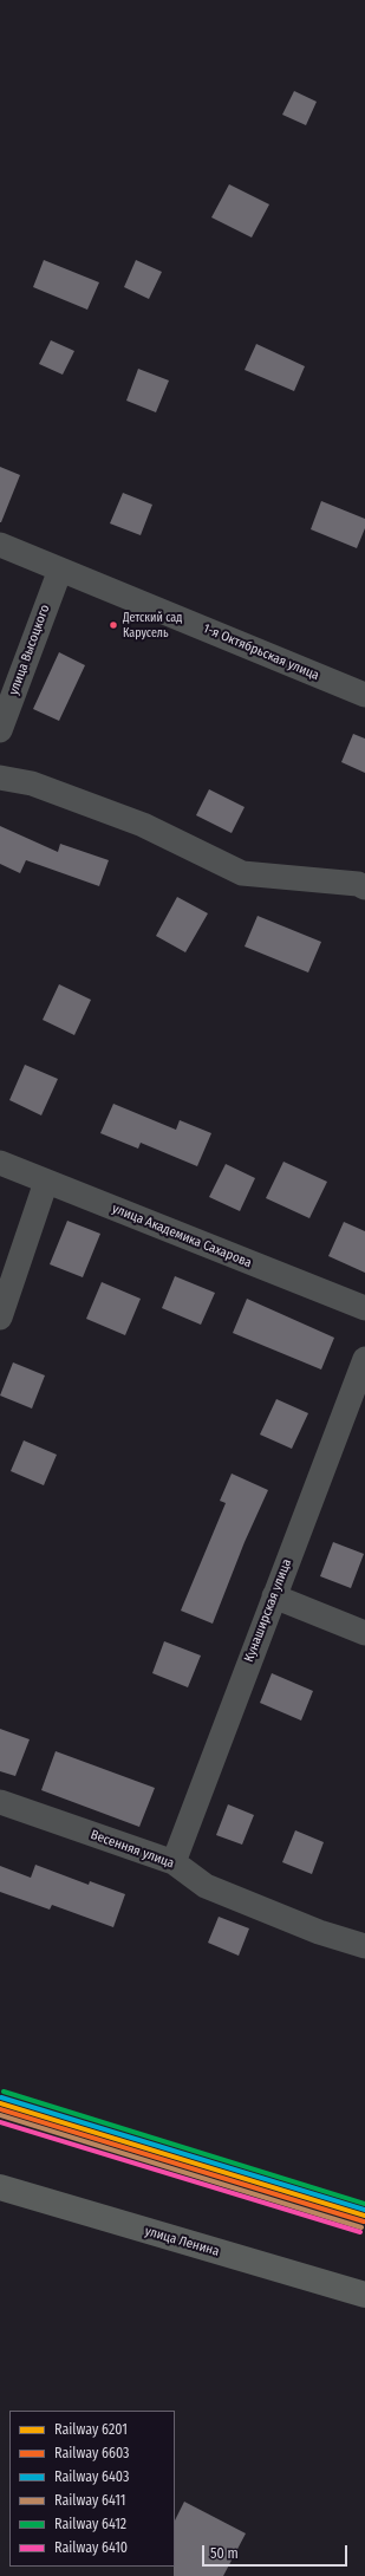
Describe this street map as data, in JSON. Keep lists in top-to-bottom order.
{
  "streets": {
    "main road": ["улица Ленина"],
    "street": [
      "улица Высоцкого",
      "1-я Октябрьская улица",
      "улица Академика Сахарова",
      "Кунаширская улица",
      "Весенняя улица"
    ]
  },
  "crossings": [
    ["улица Высоцкого", "1-я Октябрьская улица"],
    ["Кунаширская улица", "Весенняя улица"]
  ],
  "places": ["Детский сад Карусель"],
  "lines": [
    "rail line 6412",
    "rail line 6403",
    "rail line 6201",
    "rail line 6603",
    "rail line 6411",
    "rail line 6410"
  ],
  "legend": [
    "Railway 6201",
    "Railway 6603",
    "Railway 6403",
    "Railway 6411",
    "Railway 6412",
    "Railway 6410"
  ],
  "scale_bar": "50 m"
}
